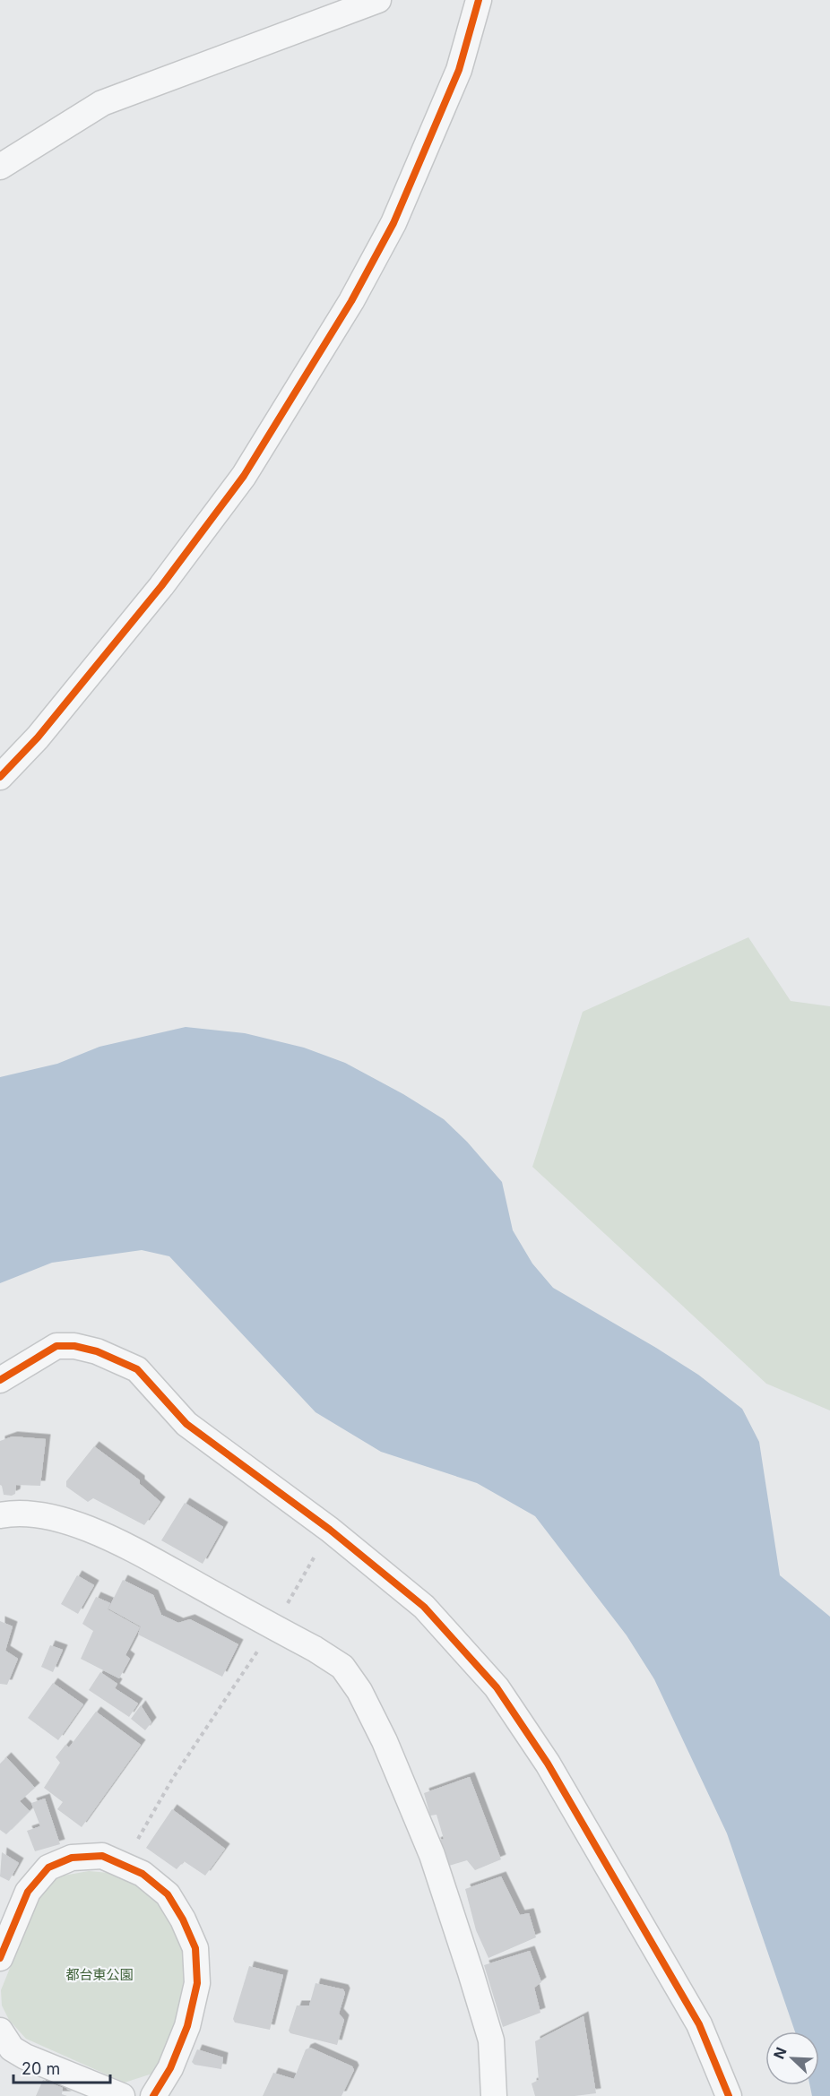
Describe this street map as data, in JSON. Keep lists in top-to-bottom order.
{
  "parks": ["都台東公園"],
  "scale_bar": "20 m",
  "north": "top left"
}
